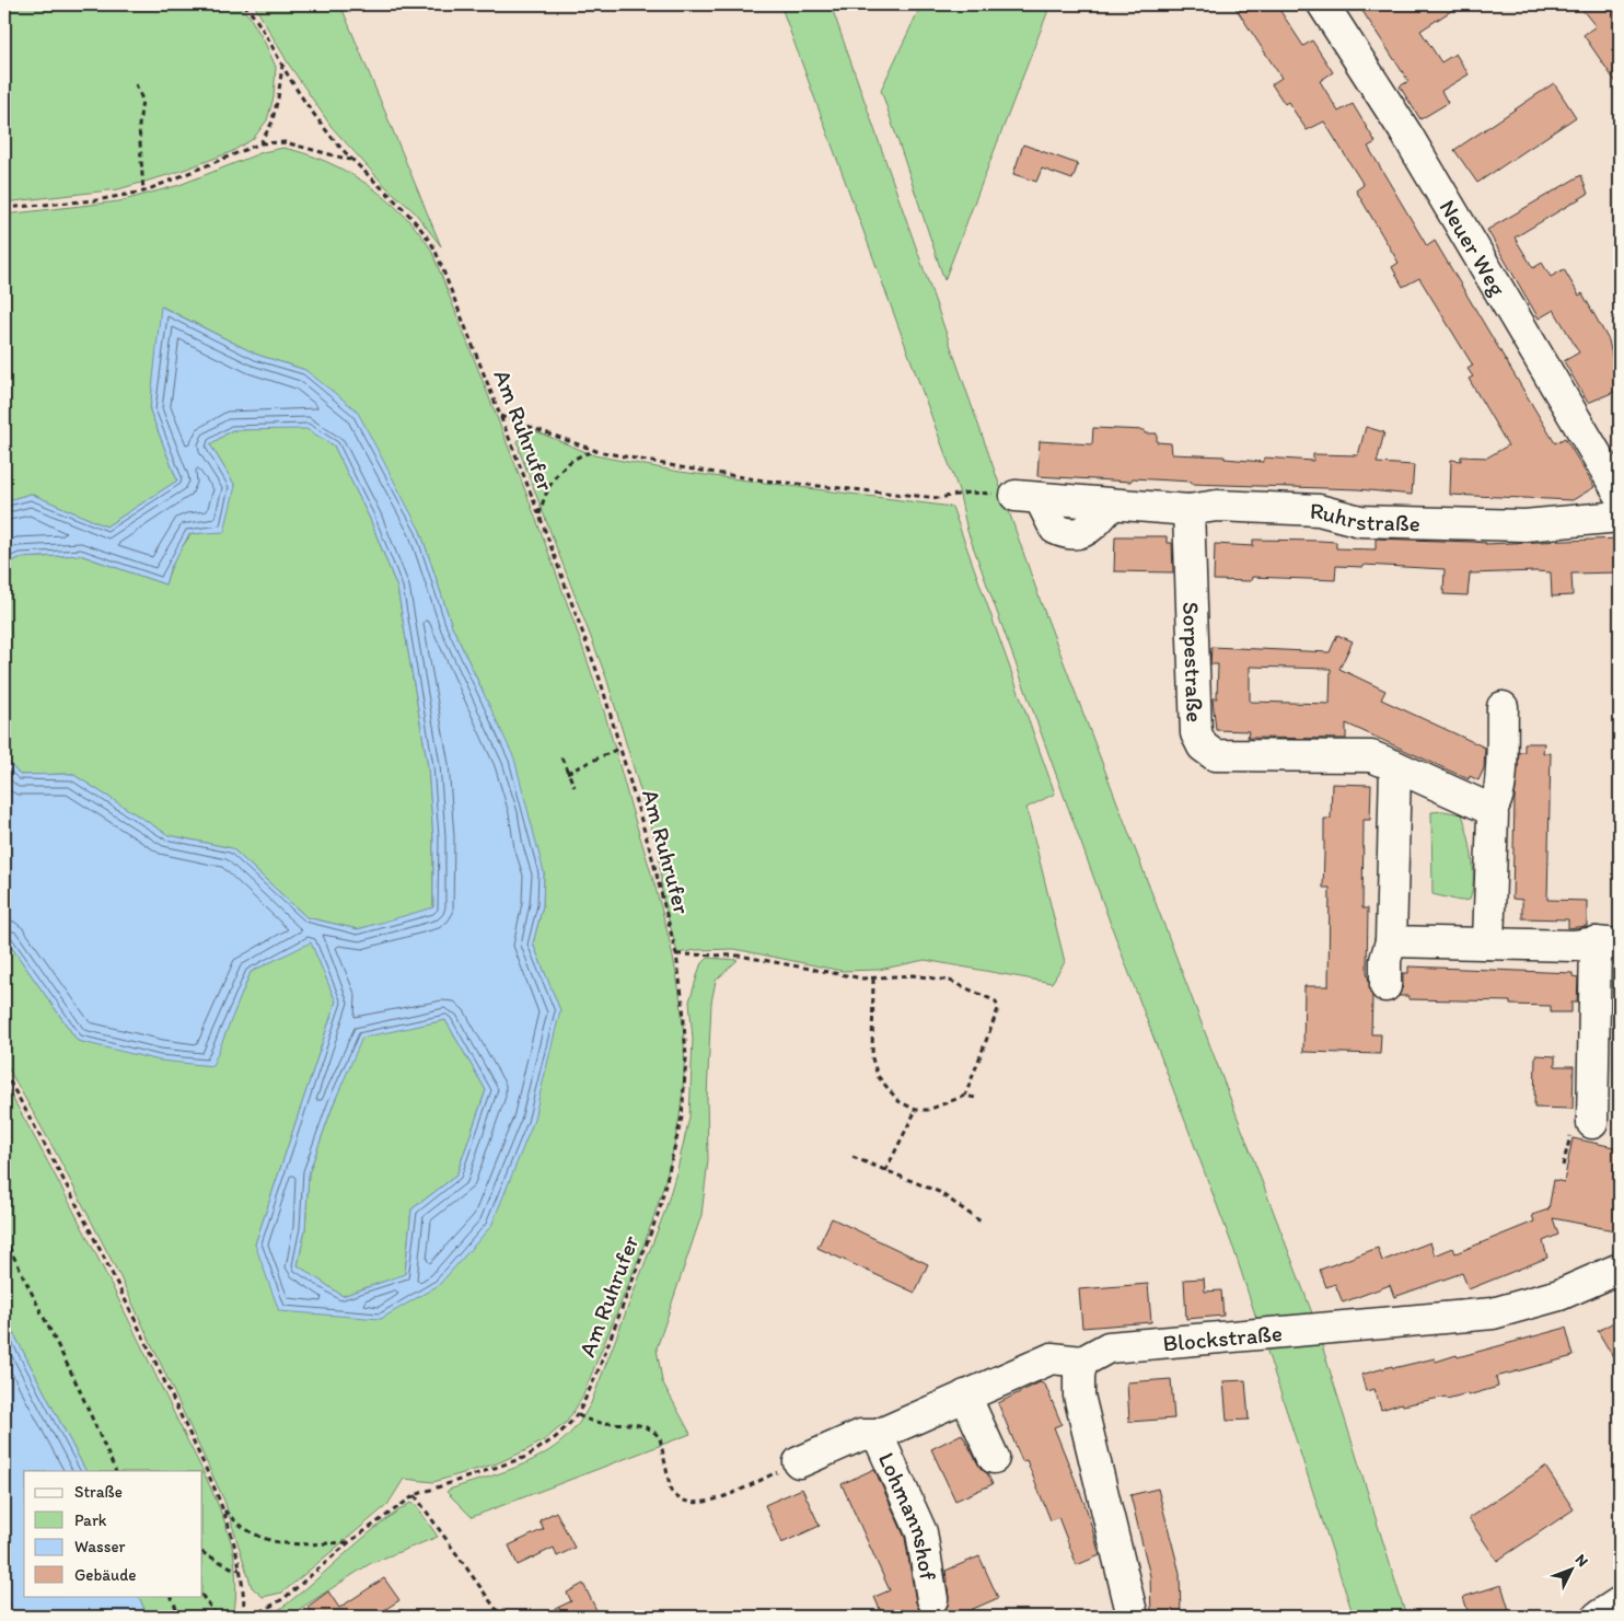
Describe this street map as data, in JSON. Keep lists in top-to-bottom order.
{
  "streets": {
    "street": [
      "Neuer Weg",
      "Ruhrstraße",
      "Sorpestraße",
      "Blockstraße",
      "Lohmannshof"
    ],
    "path": ["Am Ruhrufer"]
  },
  "crossings": [
    ["Ruhrstraße", "Sorpestraße"],
    ["Blockstraße", "Lohmannshof"]
  ],
  "legend": [
    "Straße",
    "Park",
    "Wasser",
    "Gebäude"
  ],
  "north": "top right"
}
